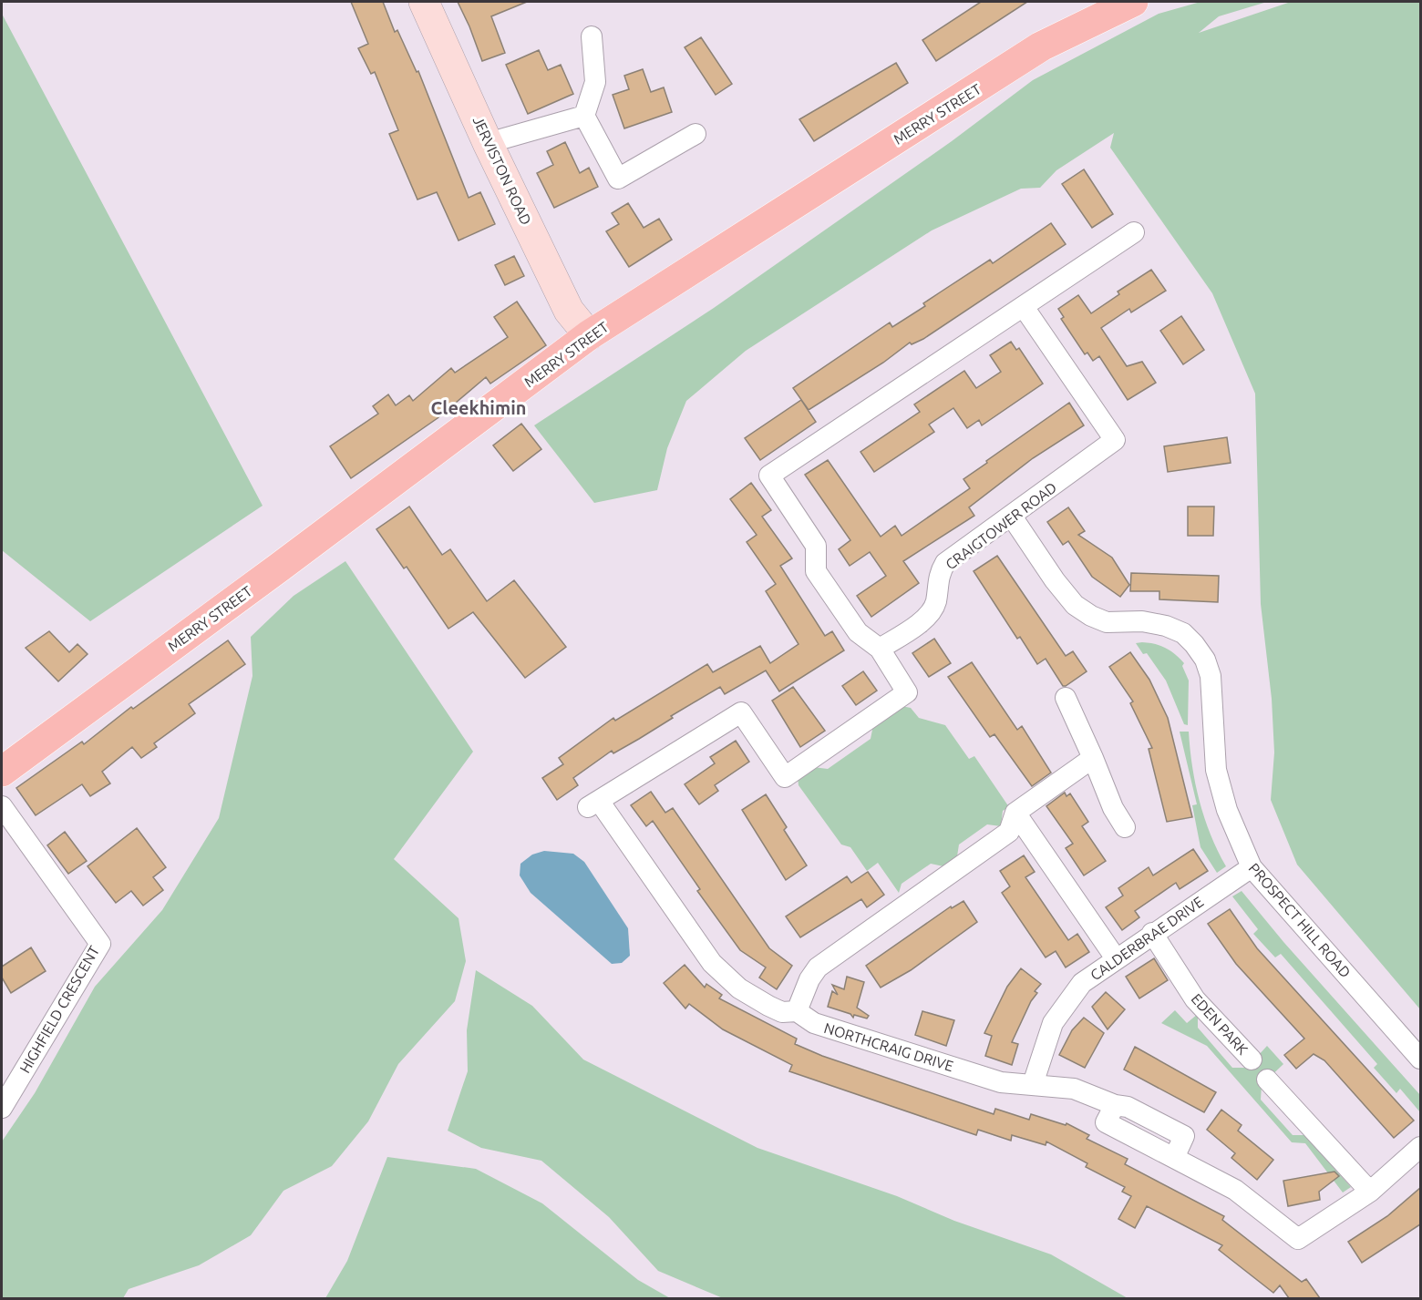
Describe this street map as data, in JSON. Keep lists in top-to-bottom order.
{
  "streets": {
    "main road": ["MERRY STREET", "JERVISTON ROAD"],
    "street": [
      "CRAIGTOWER ROAD",
      "PROSPECT HILL ROAD",
      "CALDERBRAE DRIVE",
      "HIGHFIELD CRESCENT",
      "EDEN PARK",
      "NORTHCRAIG DRIVE"
    ]
  },
  "crossings": [
    ["MERRY STREET", "JERVISTON ROAD"],
    ["CRAIGTOWER ROAD", "PROSPECT HILL ROAD"],
    ["CRAIGTOWER ROAD", "NORTHCRAIG DRIVE"],
    ["PROSPECT HILL ROAD", "CALDERBRAE DRIVE"],
    ["CALDERBRAE DRIVE", "EDEN PARK"],
    ["CALDERBRAE DRIVE", "NORTHCRAIG DRIVE"]
  ],
  "districts": ["Cleekhimin"]
}
